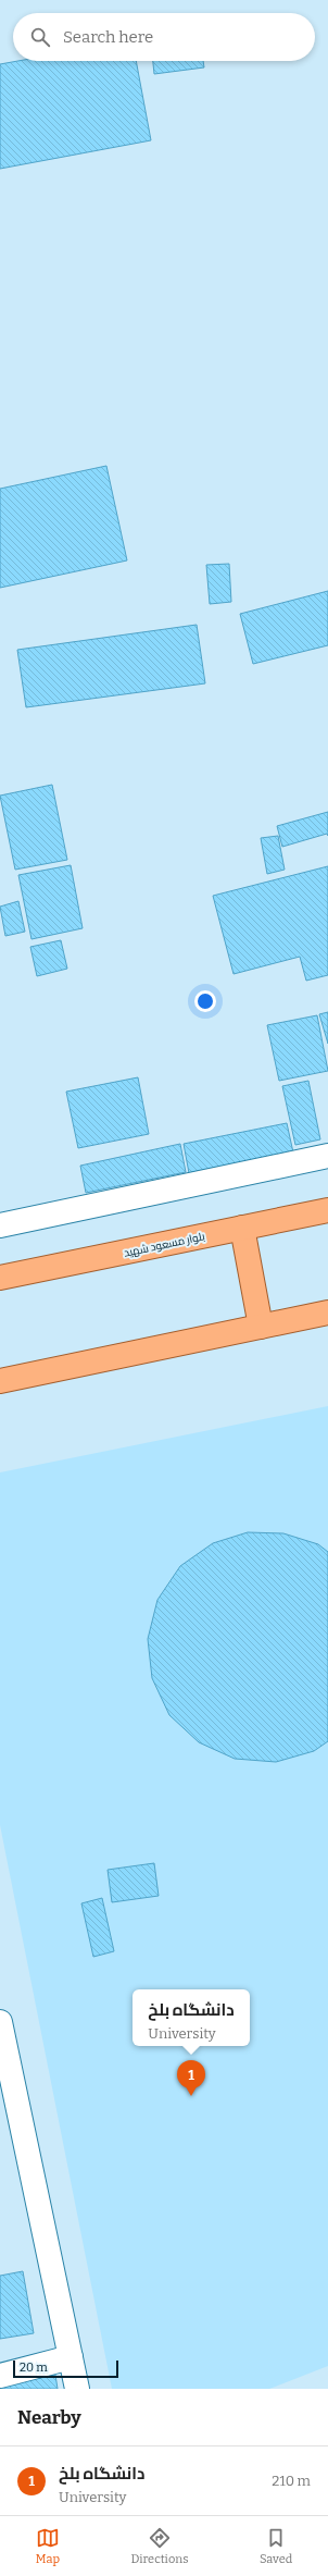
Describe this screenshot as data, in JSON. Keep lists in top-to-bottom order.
{
  "streets": {
    "main road": ["بلوار مسعود شهید"]
  },
  "scale_bar": "20 m",
  "page": {
    "search": "Search here",
    "popup": ["دانشگاه بلخ", "University"],
    "pins": "1",
    "scale": "20 m",
    "heading": "Nearby",
    "list": [
      {
        "mark": "1",
        "name": "دانشگاه بلخ",
        "note": "University",
        "value": "210 m"
      }
    ],
    "nav": ["Map", "Directions", "Saved"]
  }
}
